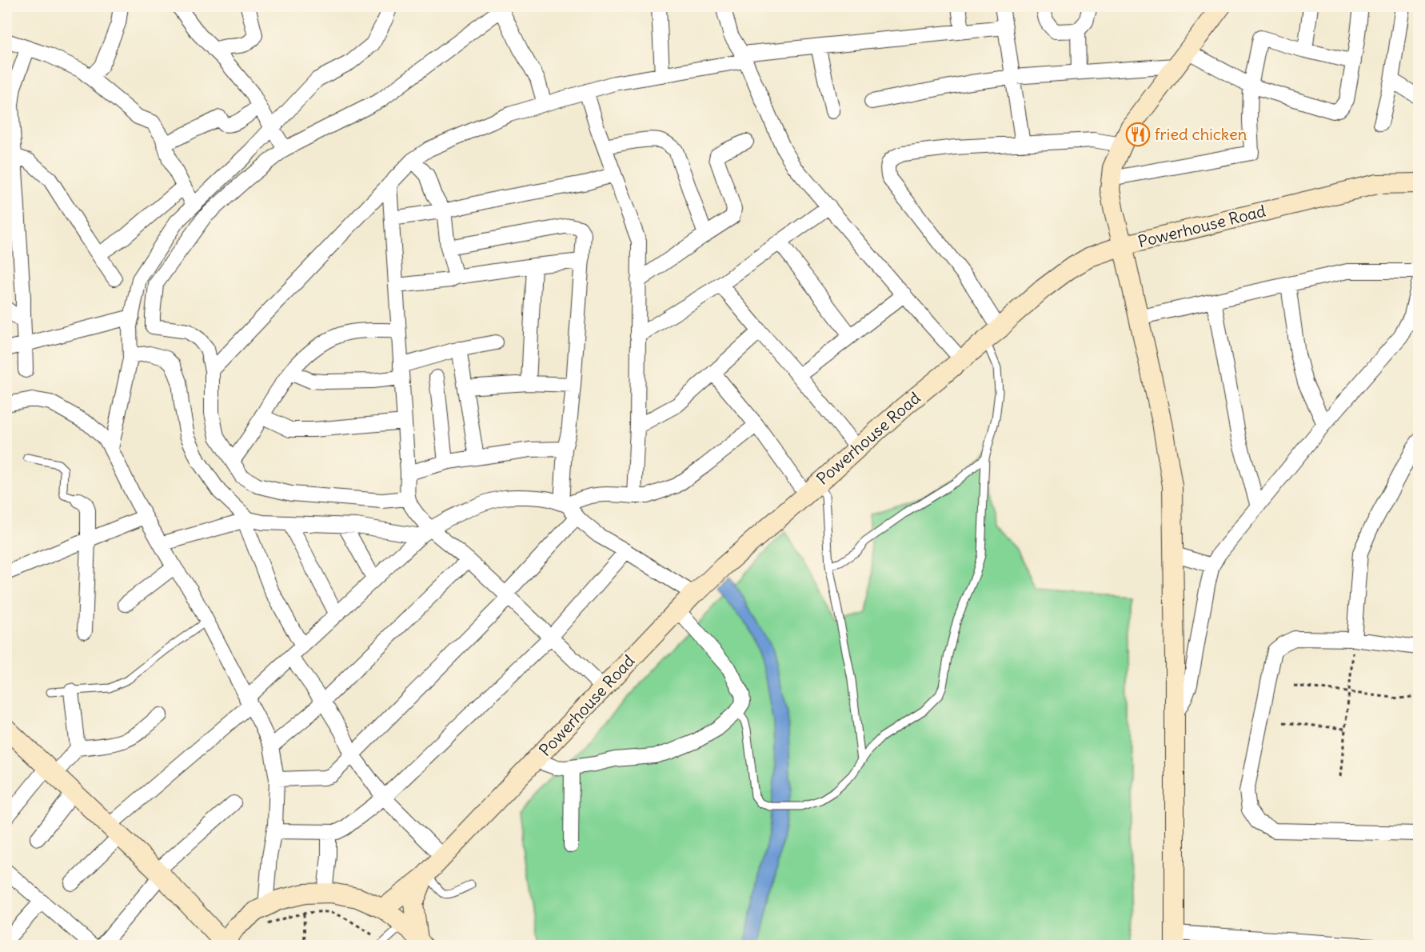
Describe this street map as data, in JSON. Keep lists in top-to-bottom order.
{
  "streets": {
    "main road": ["Powerhouse Road"]
  },
  "places": {
    "restaurant": ["fried chicken"]
  }
}
